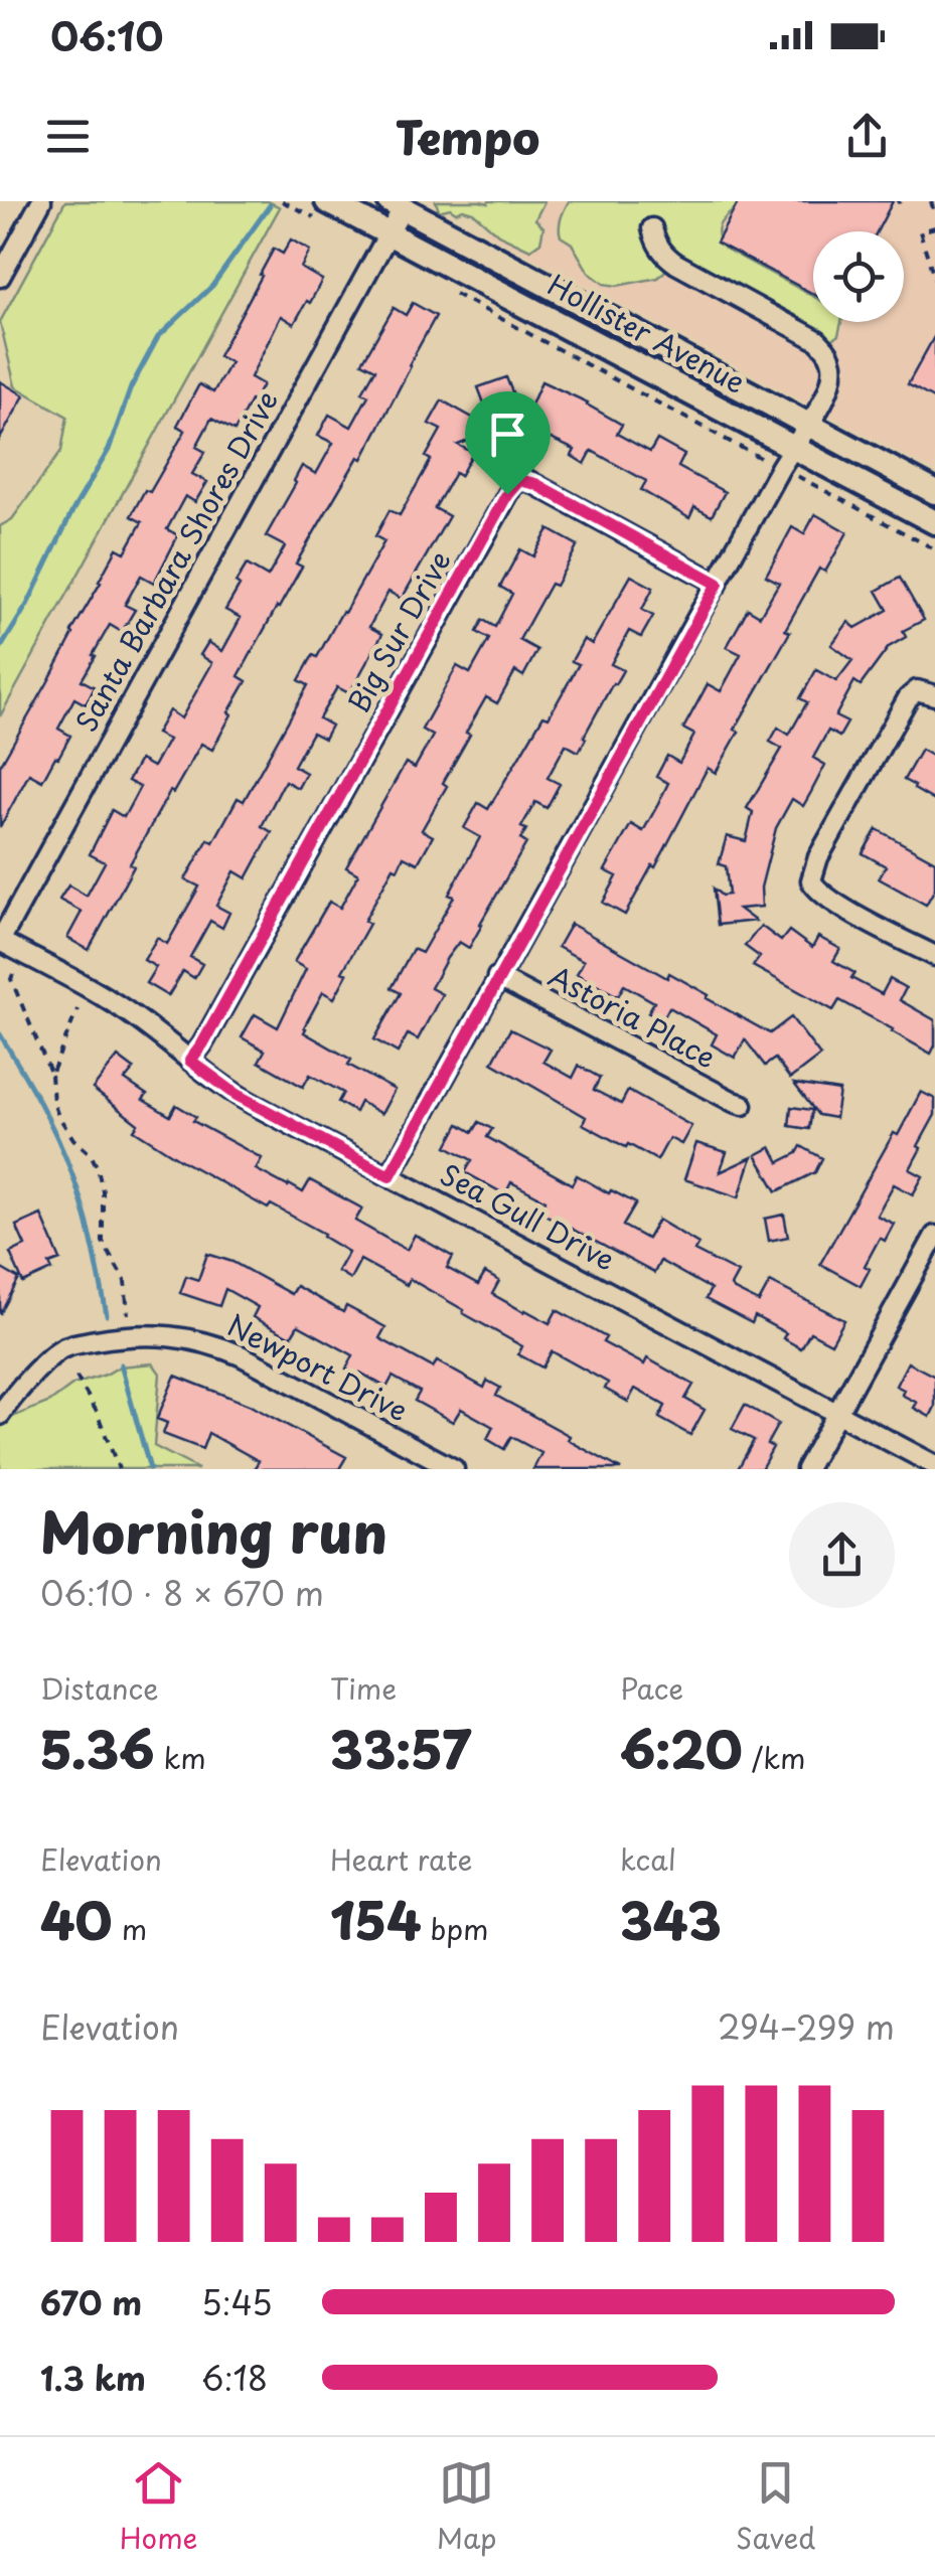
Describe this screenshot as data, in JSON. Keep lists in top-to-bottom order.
{
  "streets": {
    "main road": ["Hollister Avenue"],
    "street": [
      "Santa Barbara Shores Drive",
      "Big Sur Drive",
      "Astoria Place",
      "Sea Gull Drive",
      "Newport Drive"
    ]
  },
  "crossings": [
    ["Hollister Avenue", "Santa Barbara Shores Drive"],
    ["Santa Barbara Shores Drive", "Sea Gull Drive"],
    ["Big Sur Drive", "Sea Gull Drive"]
  ],
  "page": {
    "status": "06:10",
    "header": "Tempo",
    "heading": ["Morning run", "06:10 · 8 × 670 m"],
    "stats": [
      ["Distance", "5.36 km"],
      ["Time", "33:57"],
      ["Pace", "6:20 /km"],
      ["Elevation", "40 m"],
      ["Heart rate", "154 bpm"],
      ["kcal", "343"]
    ],
    "chart": ["Elevation", "294–299 m"],
    "list": [
      {
        "name": "670 m",
        "note": "5:45"
      },
      {
        "name": "1.3 km",
        "note": "6:18"
      }
    ],
    "tabs": ["Home", "Map", "Saved"]
  }
}
